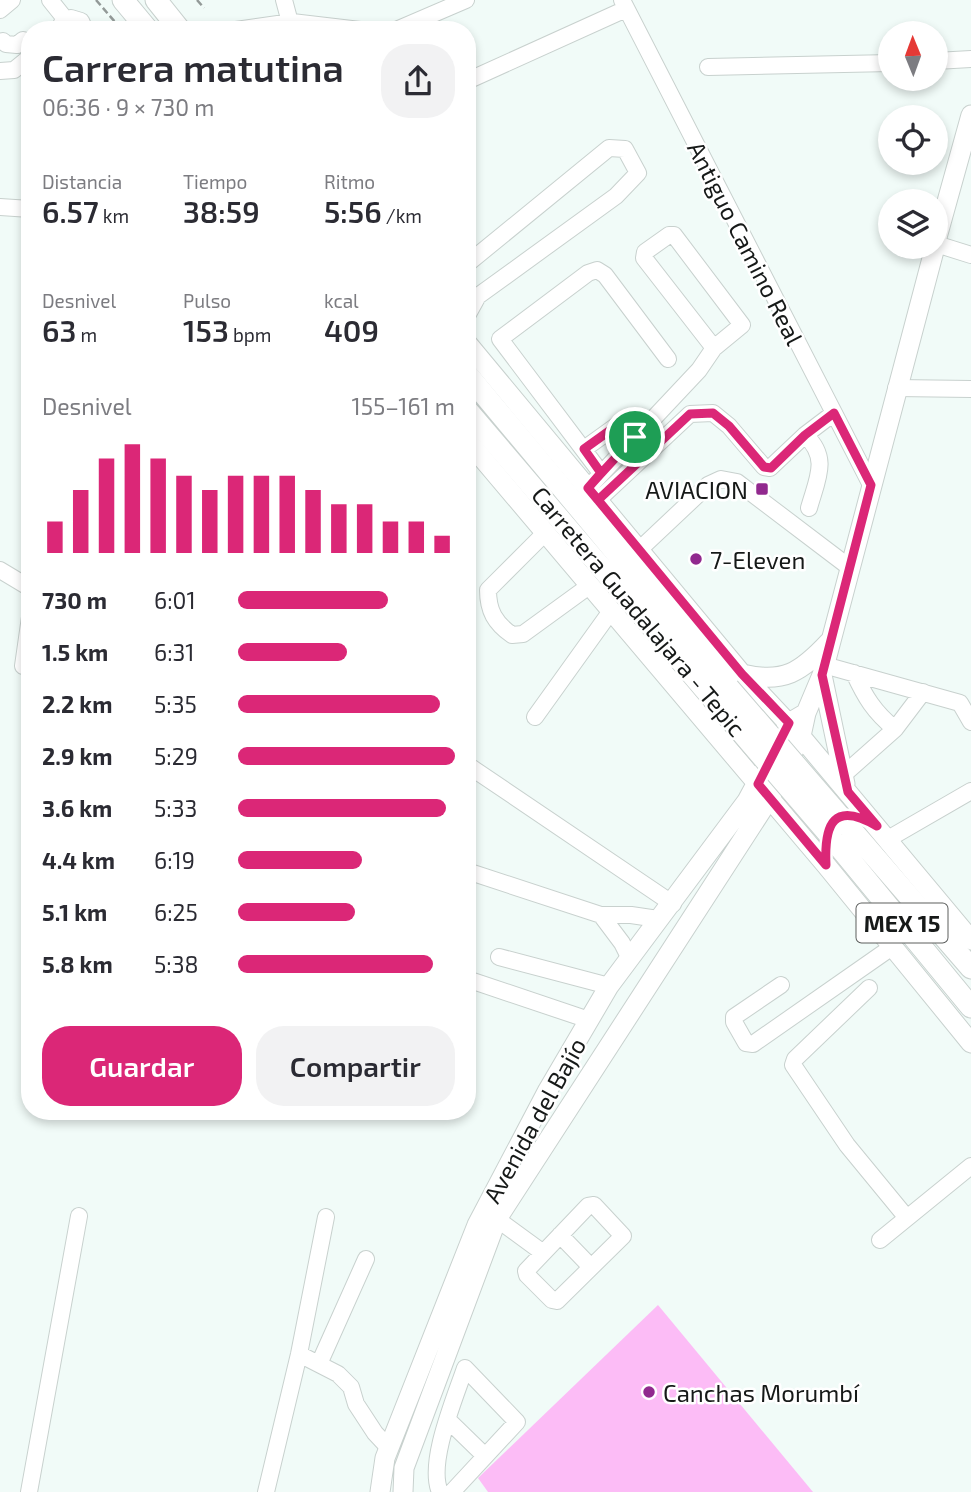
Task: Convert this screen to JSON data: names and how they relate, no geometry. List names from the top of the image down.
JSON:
{
  "streets": {
    "highway": ["Carretera Guadalajara - Tepic", "MEX 15"],
    "main road": ["Avenida del Bajío"],
    "street": ["Antiguo Camino Real"]
  },
  "places": {
    "transit": ["AVIACION"],
    "other": ["7-Eleven", "Canchas Morumbí"]
  },
  "north": "top",
  "page": {
    "heading": ["Carrera matutina", "06:36 · 9 × 730 m"],
    "stats": [
      ["Distancia", "6.57 km"],
      ["Tiempo", "38:59"],
      ["Ritmo", "5:56 /km"],
      ["Desnivel", "63 m"],
      ["Pulso", "153 bpm"],
      ["kcal", "409"]
    ],
    "chart": ["Desnivel", "155–161 m"],
    "list": [
      {
        "name": "730 m",
        "note": "6:01"
      },
      {
        "name": "1.5 km",
        "note": "6:31"
      },
      {
        "name": "2.2 km",
        "note": "5:35"
      },
      {
        "name": "2.9 km",
        "note": "5:29"
      },
      {
        "name": "3.6 km",
        "note": "5:33"
      },
      {
        "name": "4.4 km",
        "note": "6:19"
      },
      {
        "name": "5.1 km",
        "note": "6:25"
      },
      {
        "name": "5.8 km",
        "note": "5:38"
      }
    ],
    "buttons": ["Guardar", "Compartir"]
  }
}
